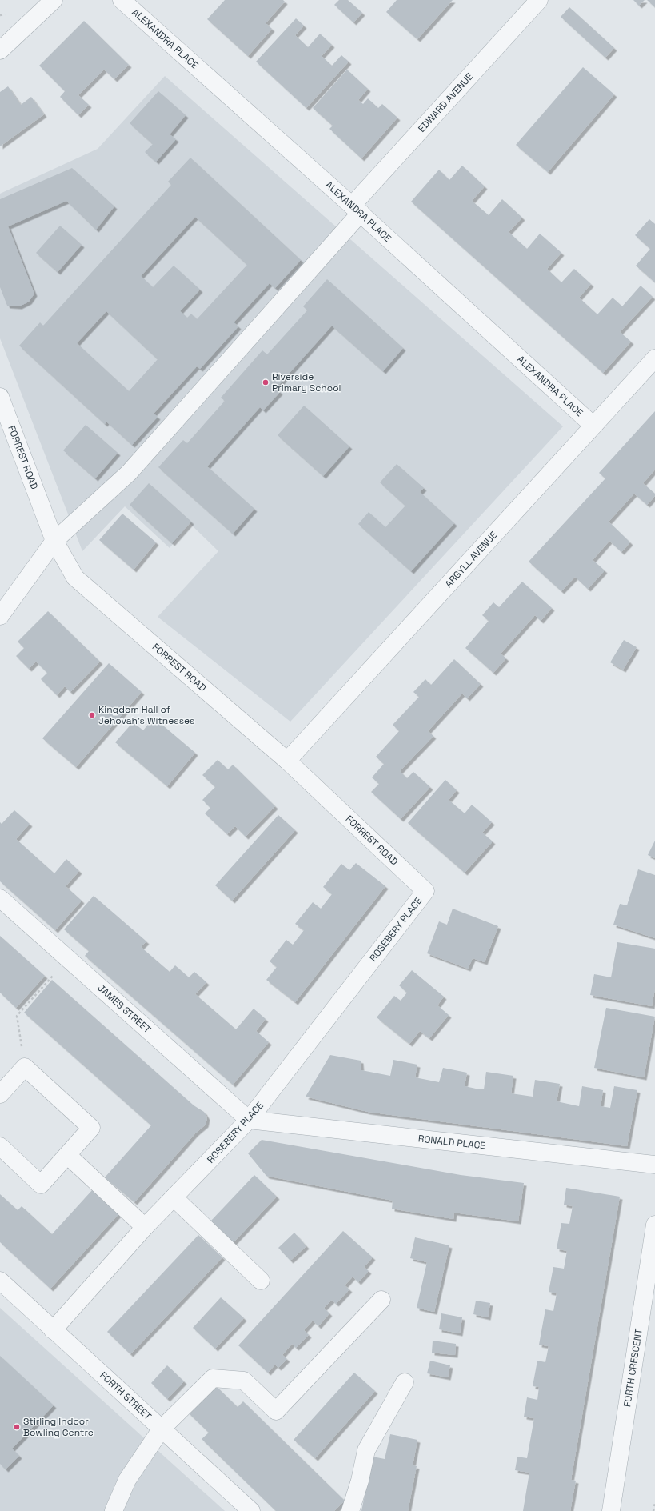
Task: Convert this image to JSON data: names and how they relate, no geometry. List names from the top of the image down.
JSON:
{
  "streets": {
    "street": [
      "ALEXANDRA PLACE",
      "EDWARD AVENUE",
      "FORREST ROAD",
      "ARGYLL AVENUE",
      "ROSEBERY PLACE",
      "JAMES STREET",
      "RONALD PLACE",
      "FORTH CRESCENT",
      "FORTH STREET"
    ]
  },
  "crossings": [
    ["ALEXANDRA PLACE", "EDWARD AVENUE"],
    ["ALEXANDRA PLACE", "ARGYLL AVENUE"],
    ["EDWARD AVENUE", "FORREST ROAD"],
    ["FORREST ROAD", "ARGYLL AVENUE"],
    ["FORREST ROAD", "ROSEBERY PLACE"],
    ["ROSEBERY PLACE", "JAMES STREET"],
    ["ROSEBERY PLACE", "RONALD PLACE"],
    ["ROSEBERY PLACE", "FORTH STREET"],
    ["JAMES STREET", "RONALD PLACE"]
  ],
  "places": ["Riverside Primary School", "Kingdom Hall of Jehovah's Witnesses", "Stirling Indoor Bowling Centre"]
}
